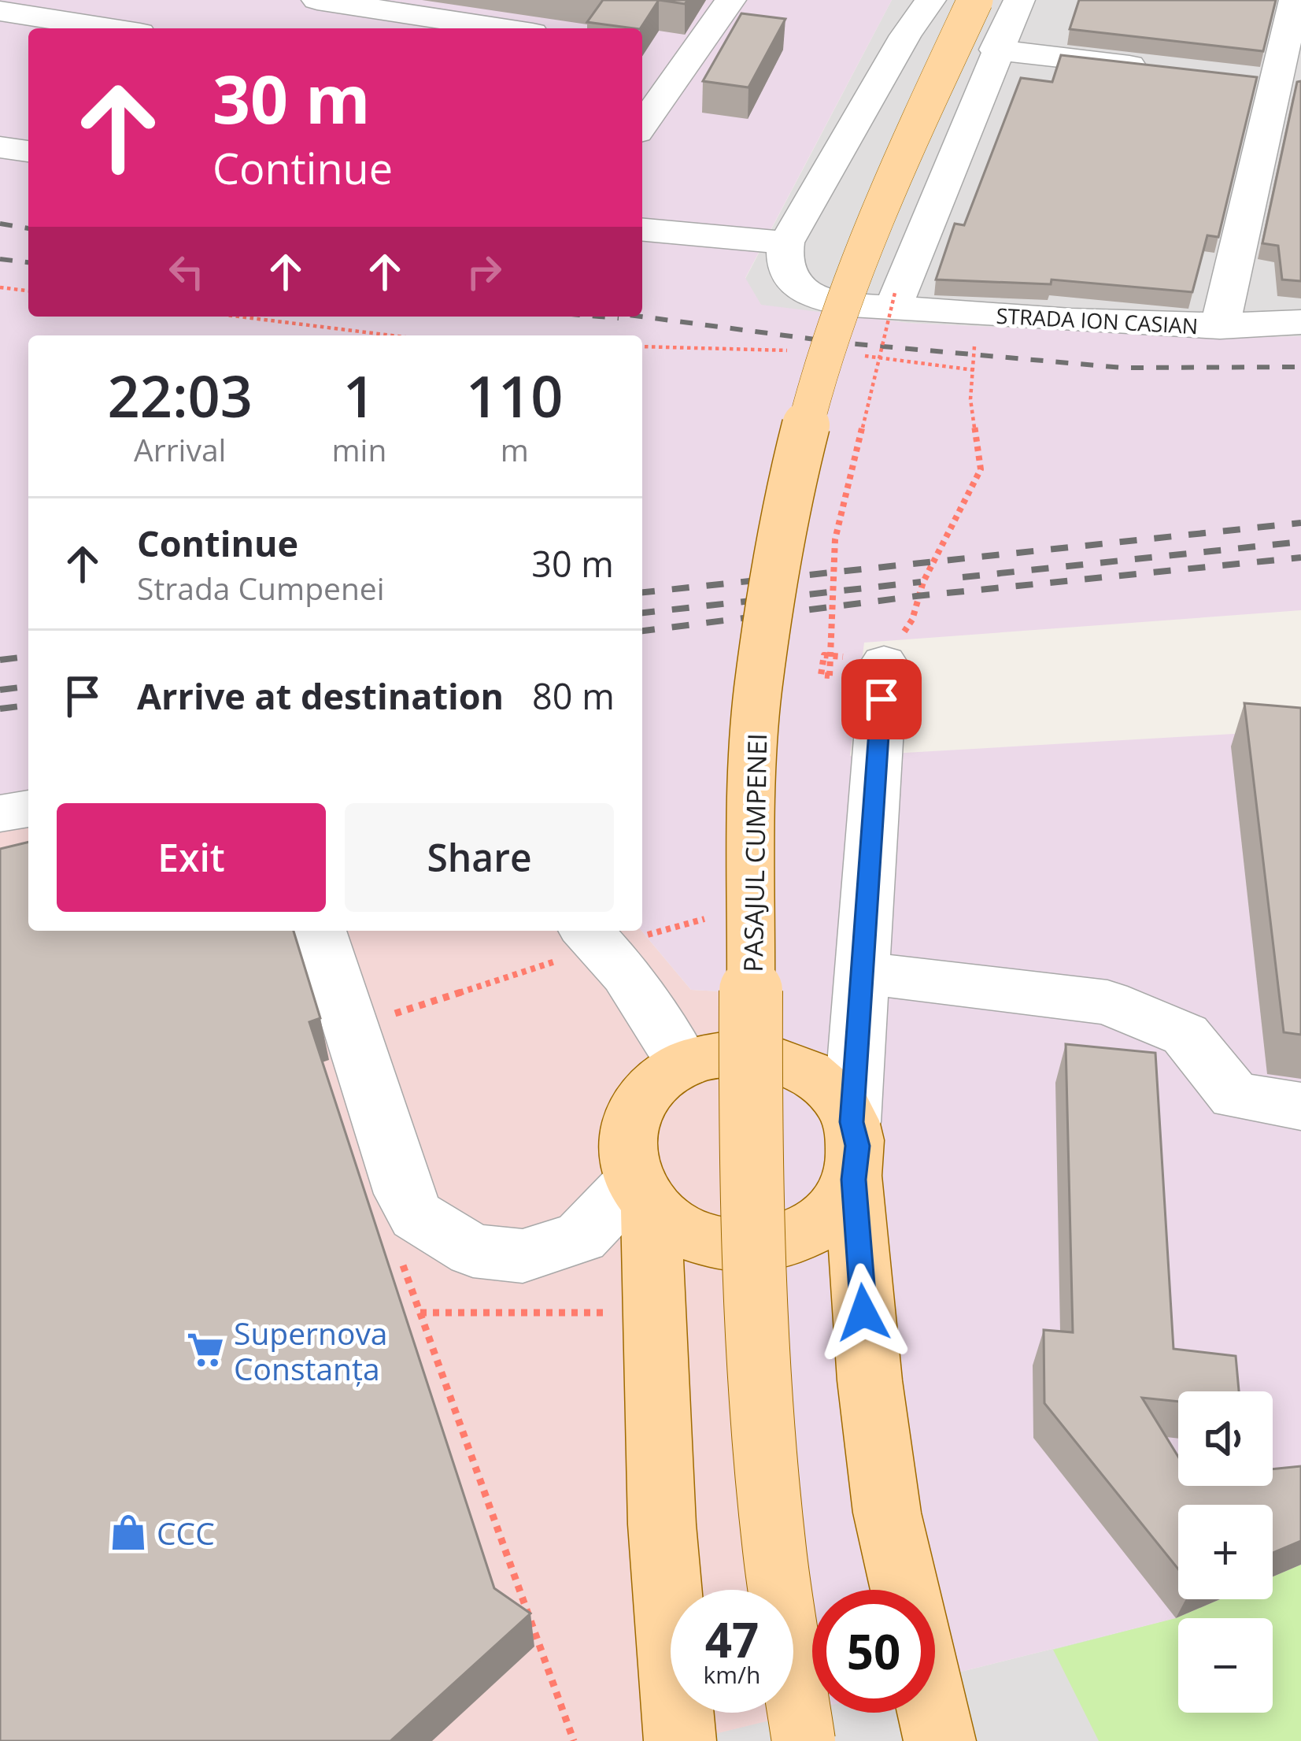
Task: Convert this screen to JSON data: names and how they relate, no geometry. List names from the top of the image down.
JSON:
{
  "streets": {
    "main road": ["PASAJUL CUMPENEI"],
    "street": ["STRADA ION CASIAN"]
  },
  "places": {
    "supermarket": ["Supernova Constanța"],
    "shop": ["CCC"]
  },
  "page": {
    "turn": ["30 m", "Continue"],
    "eta": [
      "22:03",
      "Arrival",
      "1",
      "min",
      "110",
      "m"
    ],
    "list": [
      {
        "name": "Continue",
        "note": "Strada Cumpenei",
        "value": "30 m"
      },
      {
        "name": "Arrive at destination",
        "value": "80 m"
      }
    ],
    "buttons": ["Exit", "Share"],
    "map_buttons": ["+", "−"],
    "speed": "47 km/h",
    "limit": "50"
  }
}
